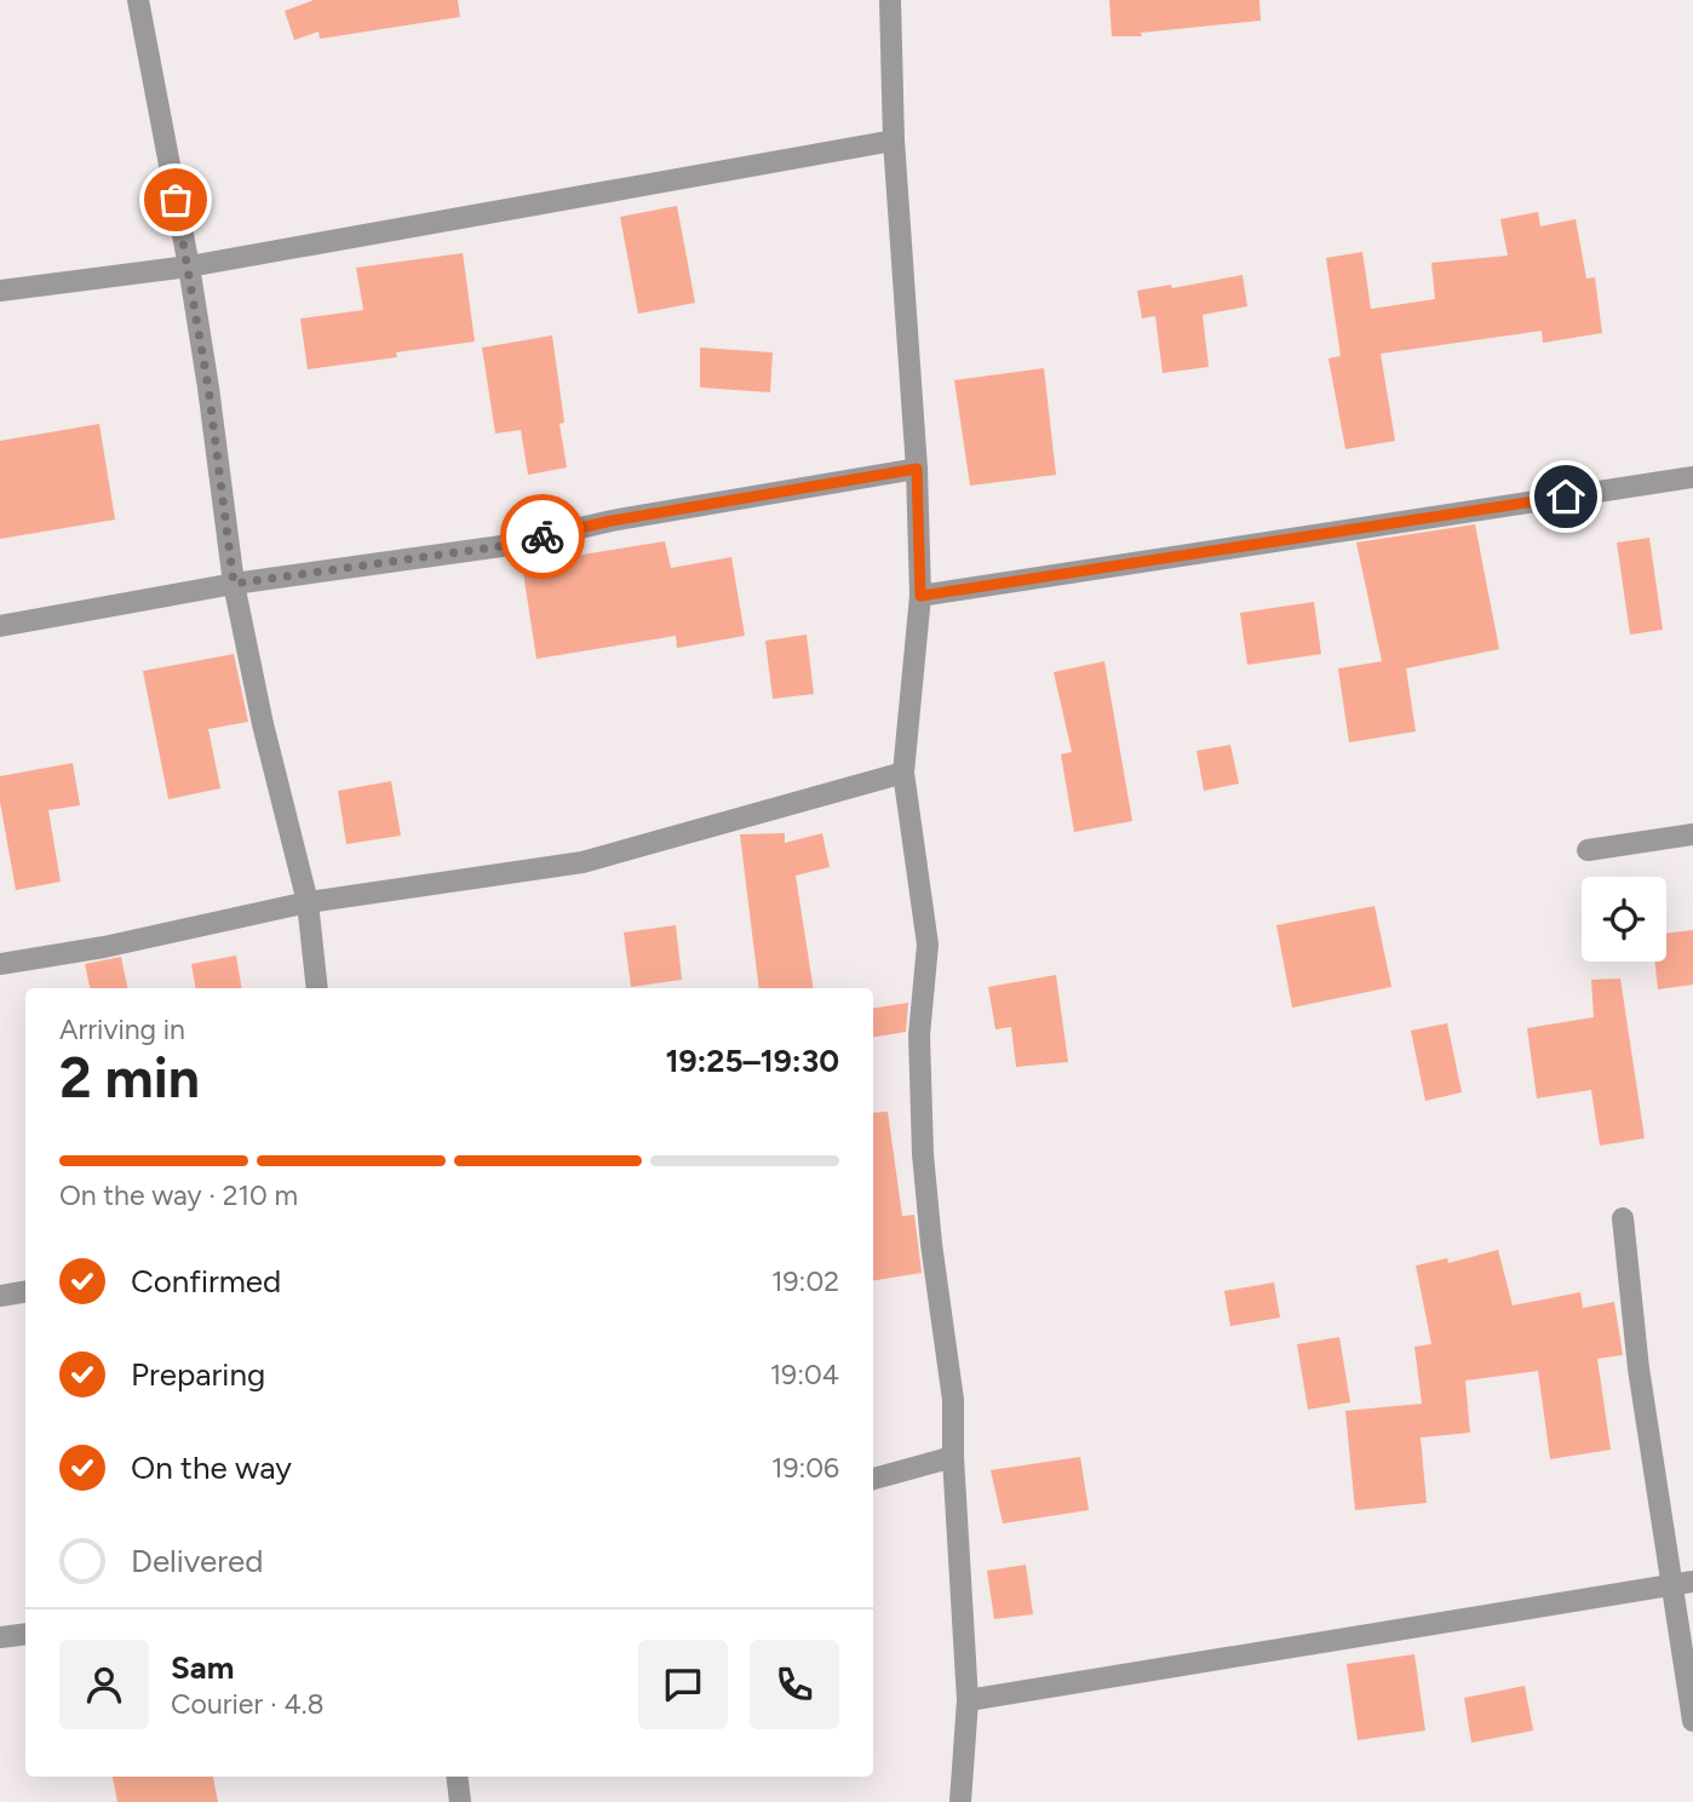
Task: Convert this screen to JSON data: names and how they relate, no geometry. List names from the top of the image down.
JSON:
{
  "page": {
    "heading": ["2 min", "Arriving in", "19:25–19:30"],
    "panel": ["Sam", "Courier · 4.8"],
    "bar": "On the way · 210 m",
    "list": [
      ["Confirmed", "19:02"],
      ["Preparing", "19:04"],
      ["On the way", "19:06"],
      "Delivered"
    ]
  }
}
